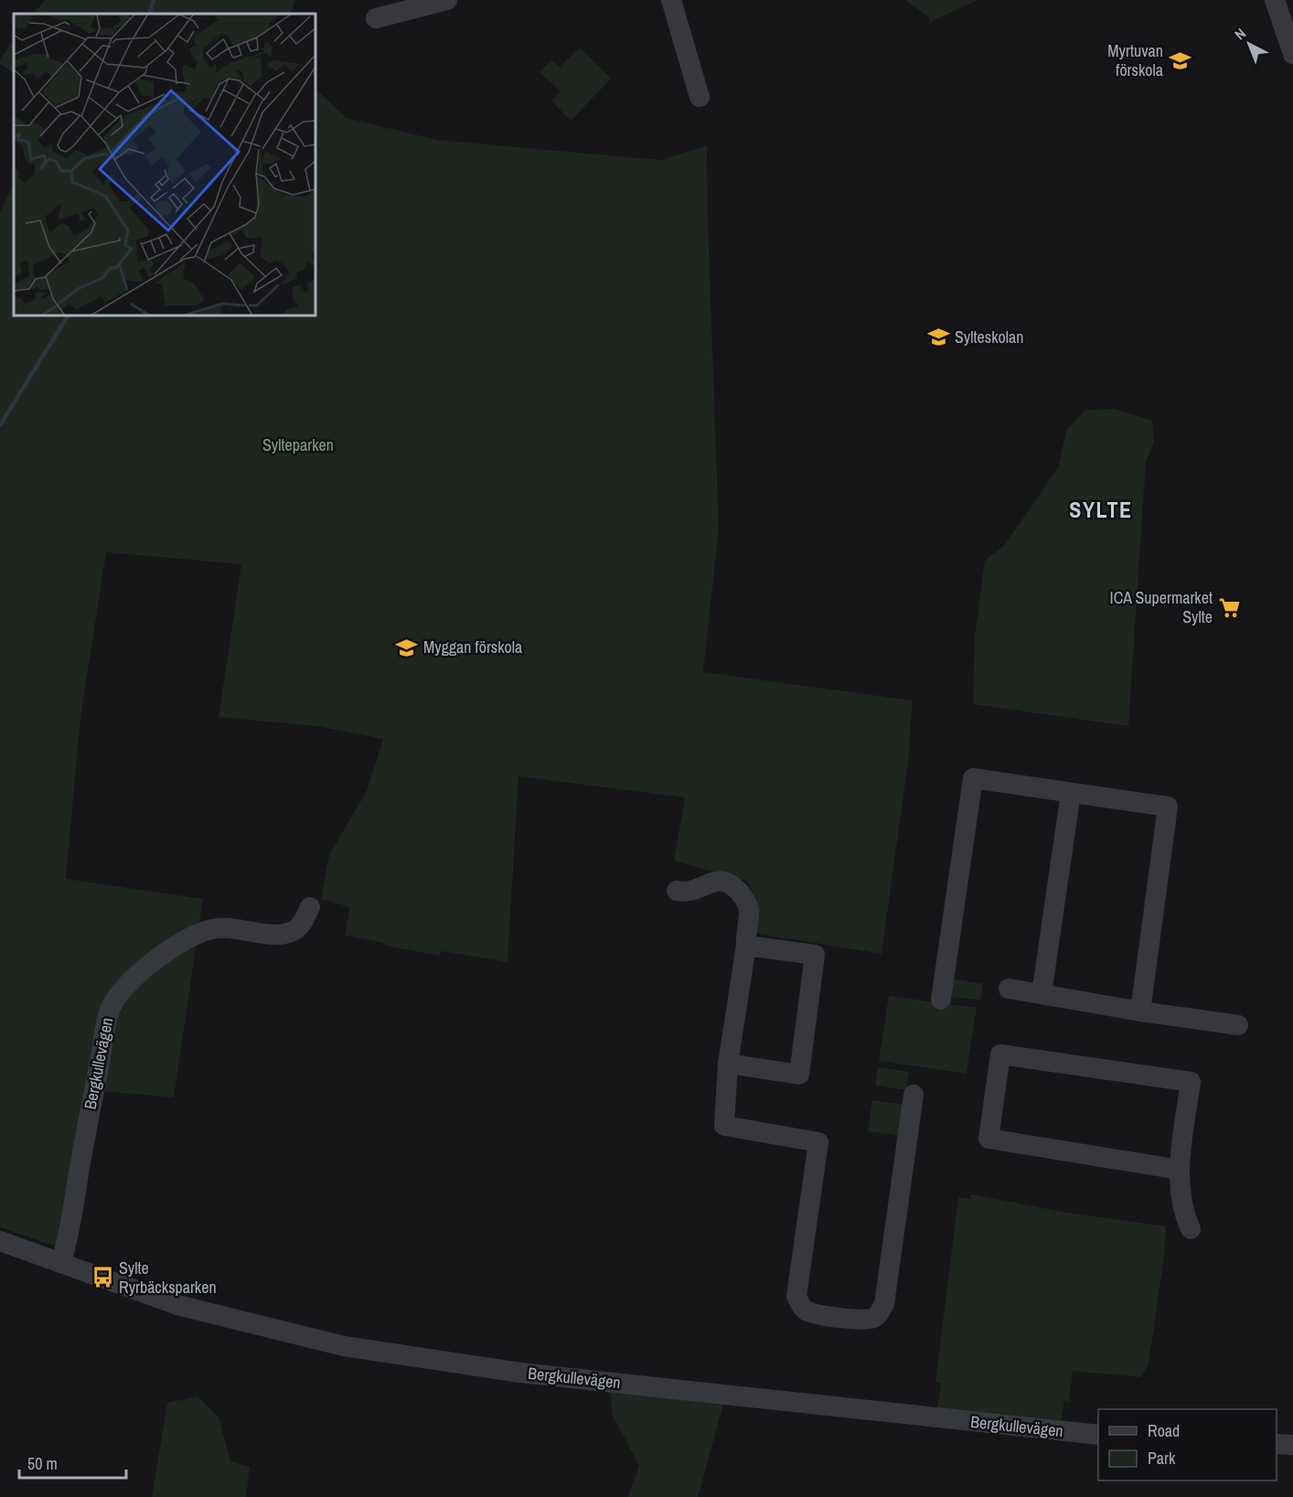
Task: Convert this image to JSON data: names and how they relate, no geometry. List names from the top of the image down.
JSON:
{
  "streets": {
    "street": ["Bergkullevägen"]
  },
  "districts": ["SYLTE"],
  "parks": ["Sylteparken"],
  "places": {
    "school or university": ["Myrtuvan förskola", "Sylteskolan", "Myggan förskola"],
    "supermarket": ["ICA Supermarket Sylte"],
    "bus stop": ["Sylte Ryrbäcksparken"]
  },
  "legend": ["Road", "Park"],
  "scale_bar": "50 m",
  "north": "top left"
}
